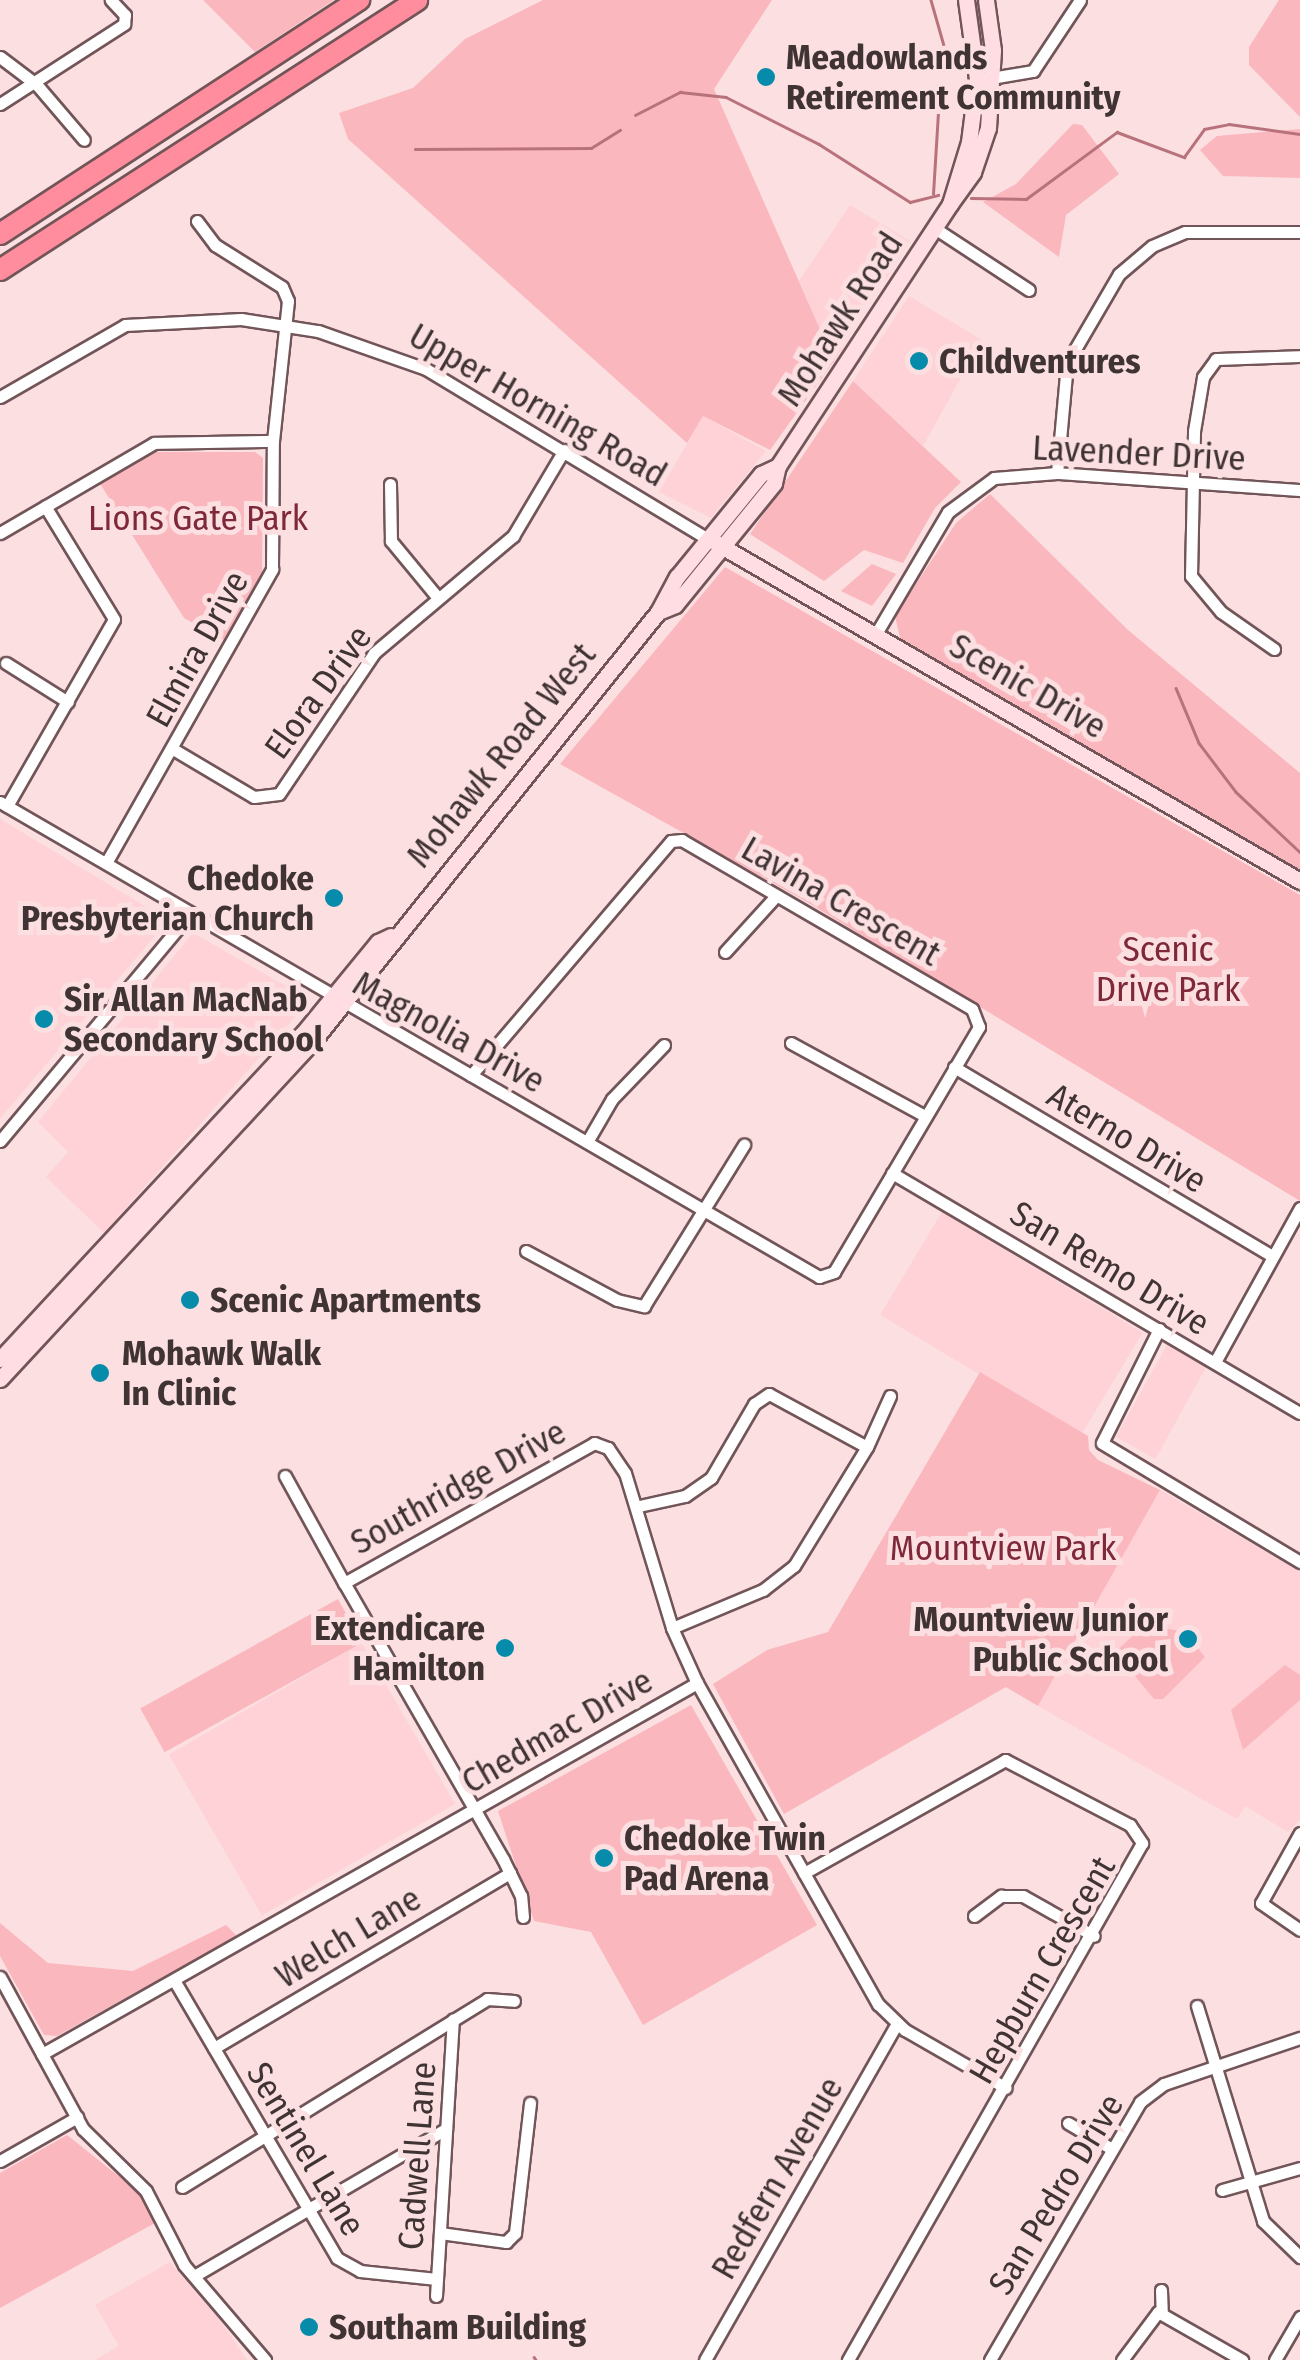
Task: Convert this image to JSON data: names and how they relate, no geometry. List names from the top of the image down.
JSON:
{
  "streets": {
    "main road": ["Mohawk Road", "Scenic Drive", "Mohawk Road West"],
    "street": [
      "Upper Horning Road",
      "Lavender Drive",
      "Elmira Drive",
      "Elora Drive",
      "Lavina Crescent",
      "Magnolia Drive",
      "Aterno Drive",
      "San Remo Drive",
      "Southridge Drive",
      "Chedmac Drive",
      "Welch Lane",
      "Hepburn Crescent",
      "Sentinel Lane",
      "Cadwell Lane",
      "Redfern Avenue",
      "San Pedro Drive"
    ]
  },
  "crossings": [
    ["Mohawk Road", "Upper Horning Road"],
    ["Mohawk Road", "Scenic Drive"],
    ["Mohawk Road", "Mohawk Road West"],
    ["Upper Horning Road", "Elmira Drive"],
    ["Upper Horning Road", "Scenic Drive"],
    ["Upper Horning Road", "Elora Drive"],
    ["Upper Horning Road", "Mohawk Road West"],
    ["Lavender Drive", "Scenic Drive"],
    ["Elmira Drive", "Elora Drive"],
    ["Elmira Drive", "Magnolia Drive"],
    ["Scenic Drive", "Mohawk Road West"],
    ["Mohawk Road West", "Magnolia Drive"],
    ["Lavina Crescent", "Magnolia Drive"],
    ["Lavina Crescent", "Aterno Drive"],
    ["Lavina Crescent", "San Remo Drive"],
    ["Southridge Drive", "Chedmac Drive"],
    ["Southridge Drive", "Welch Lane"],
    ["Chedmac Drive", "Hepburn Crescent"],
    ["Chedmac Drive", "Sentinel Lane"],
    ["Chedmac Drive", "Redfern Avenue"],
    ["Welch Lane", "Sentinel Lane"],
    ["Sentinel Lane", "Cadwell Lane"]
  ],
  "parks": ["Lions Gate Park", "Scenic Drive Park", "Mountview Park"],
  "places": [
    "Meadowlands Retirement Community",
    "Childventures",
    "Chedoke Presbyterian Church",
    "Sir Allan MacNab Secondary School",
    "Scenic Apartments",
    "Mohawk Walk In Clinic",
    "Mountview Junior Public School",
    "Extendicare Hamilton",
    "Chedoke Twin Pad Arena",
    "Southam Building"
  ]
}
